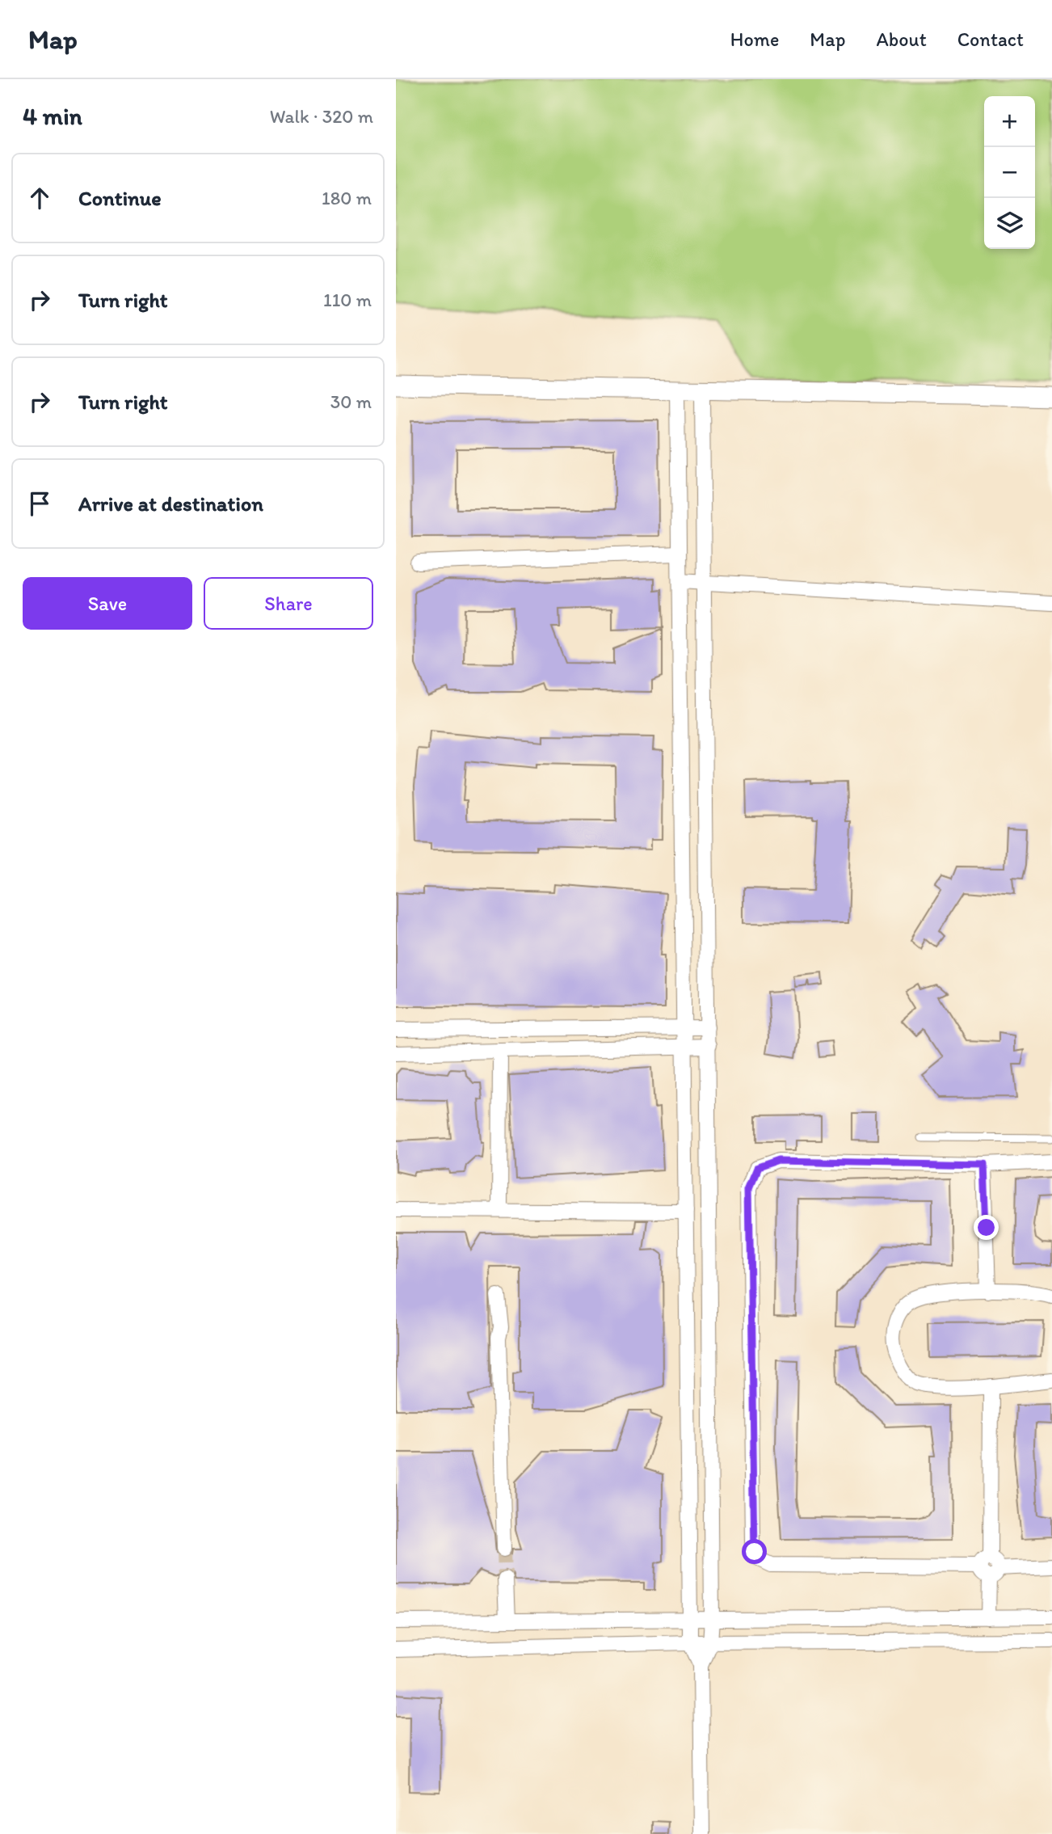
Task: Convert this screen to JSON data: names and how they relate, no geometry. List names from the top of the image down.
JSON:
{
  "page": {
    "header": "Map",
    "nav": [
      "Home",
      "Map",
      "About",
      "Contact"
    ],
    "heading": ["4 min", "Walk · 320 m"],
    "map_buttons": ["+", "−"],
    "list": [
      ["Continue", "180 m"],
      ["Turn right", "110 m"],
      ["Turn right", "30 m"],
      "Arrive at destination"
    ],
    "buttons": ["Save", "Share"]
  }
}
